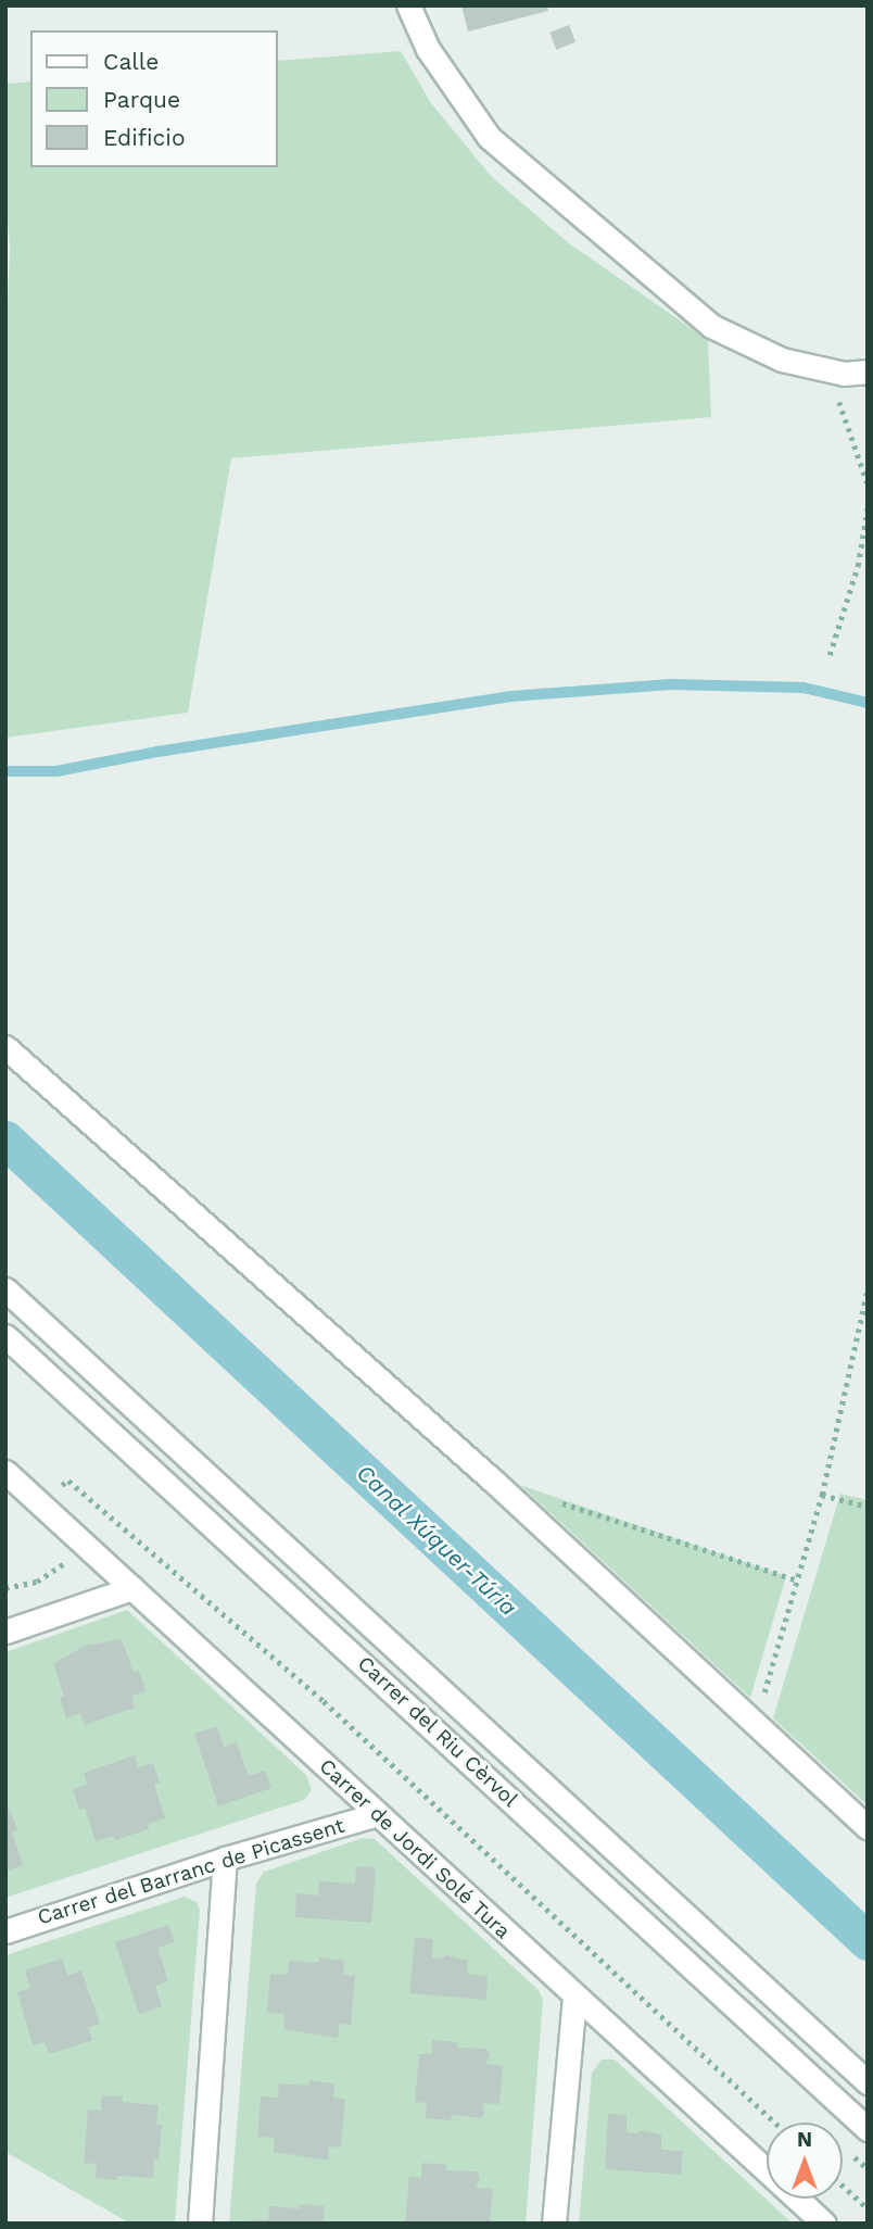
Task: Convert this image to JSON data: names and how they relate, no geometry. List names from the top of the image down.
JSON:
{
  "streets": {
    "street": ["Carrer del Riu Cèrvol", "Carrer de Jordi Solé Tura", "Carrer del Barranc de Picassent"]
  },
  "crossings": [
    ["Carrer de Jordi Solé Tura", "Carrer del Barranc de Picassent"]
  ],
  "water": ["Canal Xúquer-Túria"],
  "legend": ["Calle", "Parque", "Edificio"],
  "north": "top"
}
